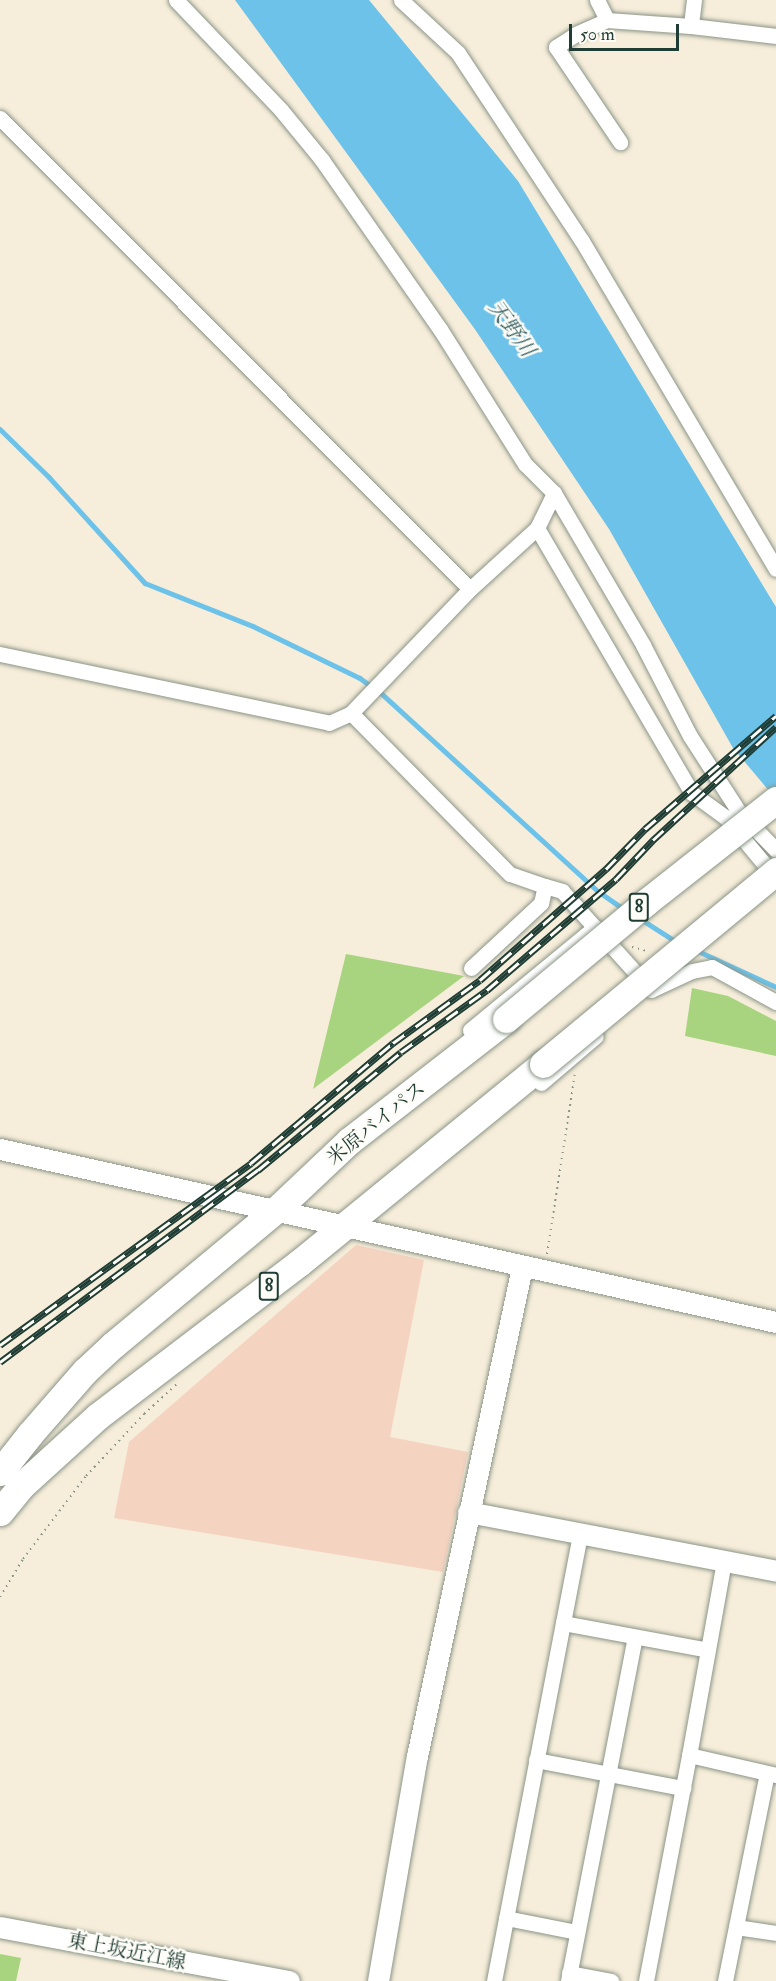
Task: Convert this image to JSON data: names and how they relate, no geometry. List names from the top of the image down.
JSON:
{
  "streets": {
    "highway": ["8", "米原バイパス"],
    "street": ["東上坂近江線"]
  },
  "water": ["天野川"],
  "scale_bar": "50 m"
}
